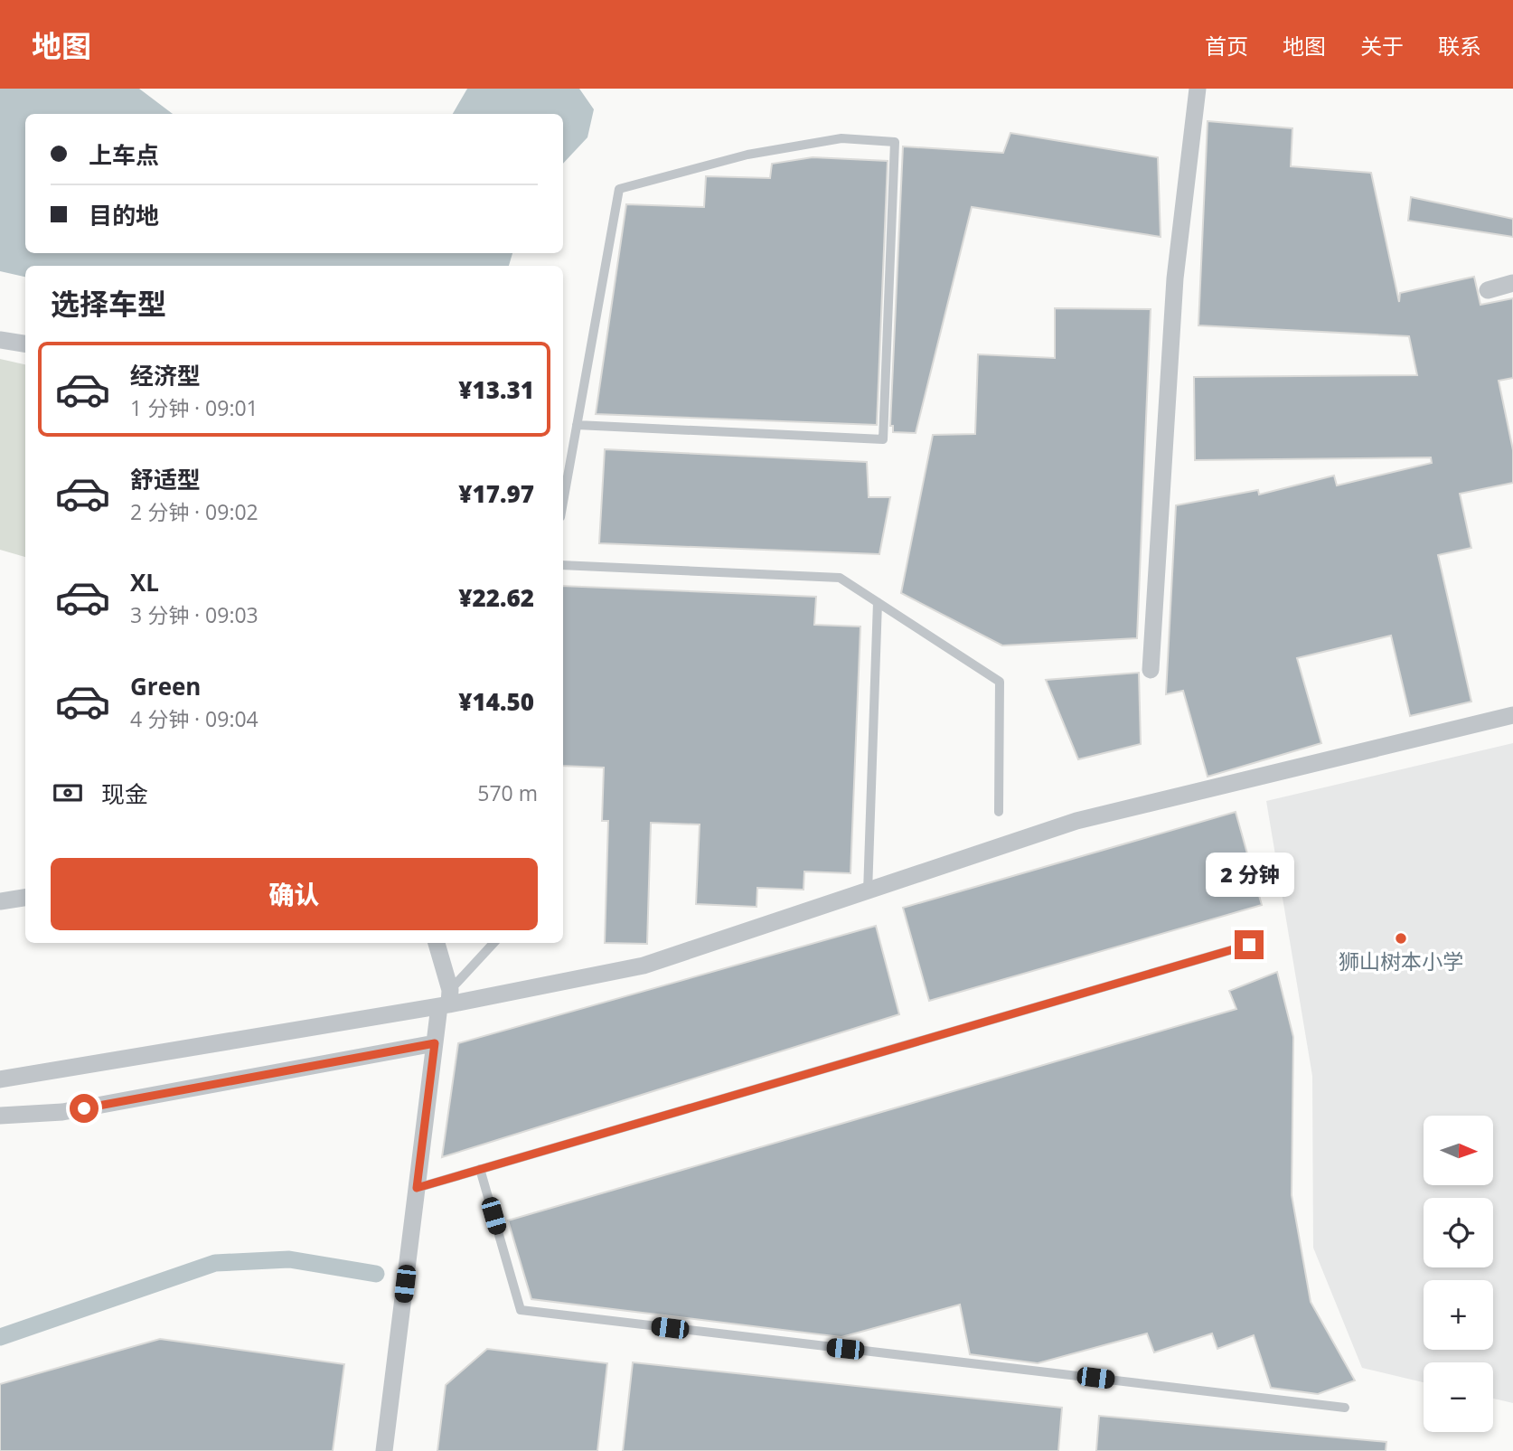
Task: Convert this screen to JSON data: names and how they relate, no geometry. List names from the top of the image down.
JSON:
{
  "places": ["狮山树本小学"],
  "north": "right",
  "page": {
    "header": "地图",
    "nav": [
      "首页",
      "地图",
      "关于",
      "联系"
    ],
    "banner": ["上车点", "目的地"],
    "heading": "选择车型",
    "list": [
      {
        "name": "经济型",
        "note": "1 分钟 · 09:01",
        "value": "¥13.31"
      },
      {
        "name": "舒适型",
        "note": "2 分钟 · 09:02",
        "value": "¥17.97"
      },
      {
        "name": "XL",
        "note": "3 分钟 · 09:03",
        "value": "¥22.62"
      },
      {
        "name": "Green",
        "note": "4 分钟 · 09:04",
        "value": "¥14.50"
      }
    ],
    "pay": ["现金", "570 m"],
    "buttons": "确认",
    "bubble": "2 分钟",
    "map_buttons": ["+", "−"]
  }
}
